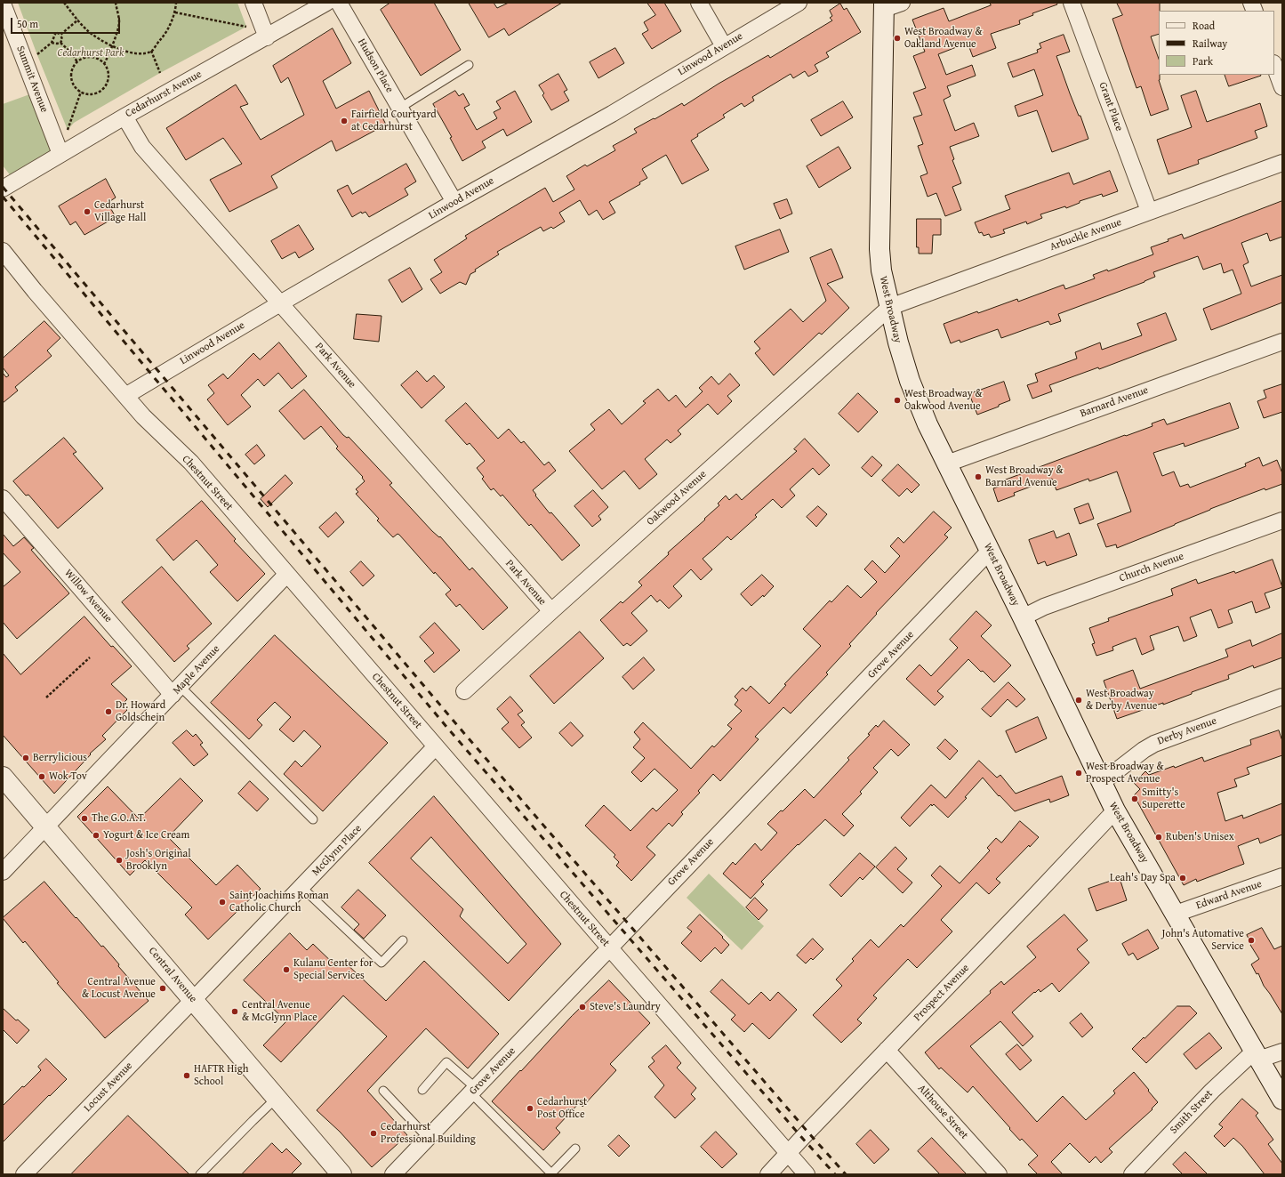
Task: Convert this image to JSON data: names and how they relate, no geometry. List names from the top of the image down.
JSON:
{
  "streets": {
    "main road": ["West Broadway", "Central Avenue"],
    "street": [
      "Linwood Avenue",
      "Hudson Place",
      "Summit Avenue",
      "Cedarhurst Avenue",
      "Grant Place",
      "Arbuckle Avenue",
      "Park Avenue",
      "Barnard Avenue",
      "Chestnut Street",
      "Oakwood Avenue",
      "Church Avenue",
      "Willow Avenue",
      "Grove Avenue",
      "Maple Avenue",
      "Derby Avenue",
      "McGlynn Place",
      "Edward Avenue",
      "Prospect Avenue",
      "Locust Avenue",
      "Althouse Street",
      "Smith Street"
    ]
  },
  "crossings": [
    ["Linwood Avenue", "Hudson Place"],
    ["Linwood Avenue", "Park Avenue"],
    ["Linwood Avenue", "Chestnut Street"],
    ["Summit Avenue", "Cedarhurst Avenue"],
    ["Cedarhurst Avenue", "Park Avenue"],
    ["Grant Place", "Arbuckle Avenue"],
    ["Arbuckle Avenue", "West Broadway"],
    ["Arbuckle Avenue", "Oakwood Avenue"],
    ["West Broadway", "Barnard Avenue"],
    ["West Broadway", "Oakwood Avenue"],
    ["West Broadway", "Church Avenue"],
    ["West Broadway", "Grove Avenue"],
    ["West Broadway", "Derby Avenue"],
    ["West Broadway", "Edward Avenue"],
    ["West Broadway", "Prospect Avenue"],
    ["West Broadway", "Smith Street"],
    ["Park Avenue", "Oakwood Avenue"],
    ["Chestnut Street", "Grove Avenue"],
    ["Chestnut Street", "Maple Avenue"],
    ["Chestnut Street", "McGlynn Place"],
    ["Chestnut Street", "Prospect Avenue"],
    ["Willow Avenue", "Maple Avenue"],
    ["Maple Avenue", "Central Avenue"],
    ["McGlynn Place", "Central Avenue"],
    ["McGlynn Place", "Locust Avenue"],
    ["Central Avenue", "Locust Avenue"],
    ["Prospect Avenue", "Althouse Street"]
  ],
  "parks": ["Cedarhurst Park"],
  "places": [
    "West Broadway & Oakland Avenue",
    "Fairfield Courtyard at Cedarhurst",
    "Cedarhurst Village Hall",
    "West Broadway & Oakwood Avenue",
    "West Broadway & Barnard Avenue",
    "West Broadway & Derby Avenue",
    "Dr. Howard Goldschein",
    "Berrylicious",
    "West Broadway & Prospect Avenue",
    "Wok Tov",
    "Smitty's Superette",
    "The G.O.A.T.",
    "Yogurt & Ice Cream",
    "Ruben's Unisex",
    "Josh's Original Brooklyn",
    "Leah's Day Spa",
    "Saint Joachims Roman Catholic Church",
    "John's Automative Service",
    "Kulanu Center for Special Services",
    "Central Avenue & Locust Avenue",
    "Steve's Laundry",
    "Central Avenue & McGlynn Place",
    "HAFTR High School",
    "Cedarhurst Post Office",
    "Cedarhurst Professional Building"
  ],
  "legend": ["Road", "Railway", "Park"],
  "scale_bar": "50 m"
}
